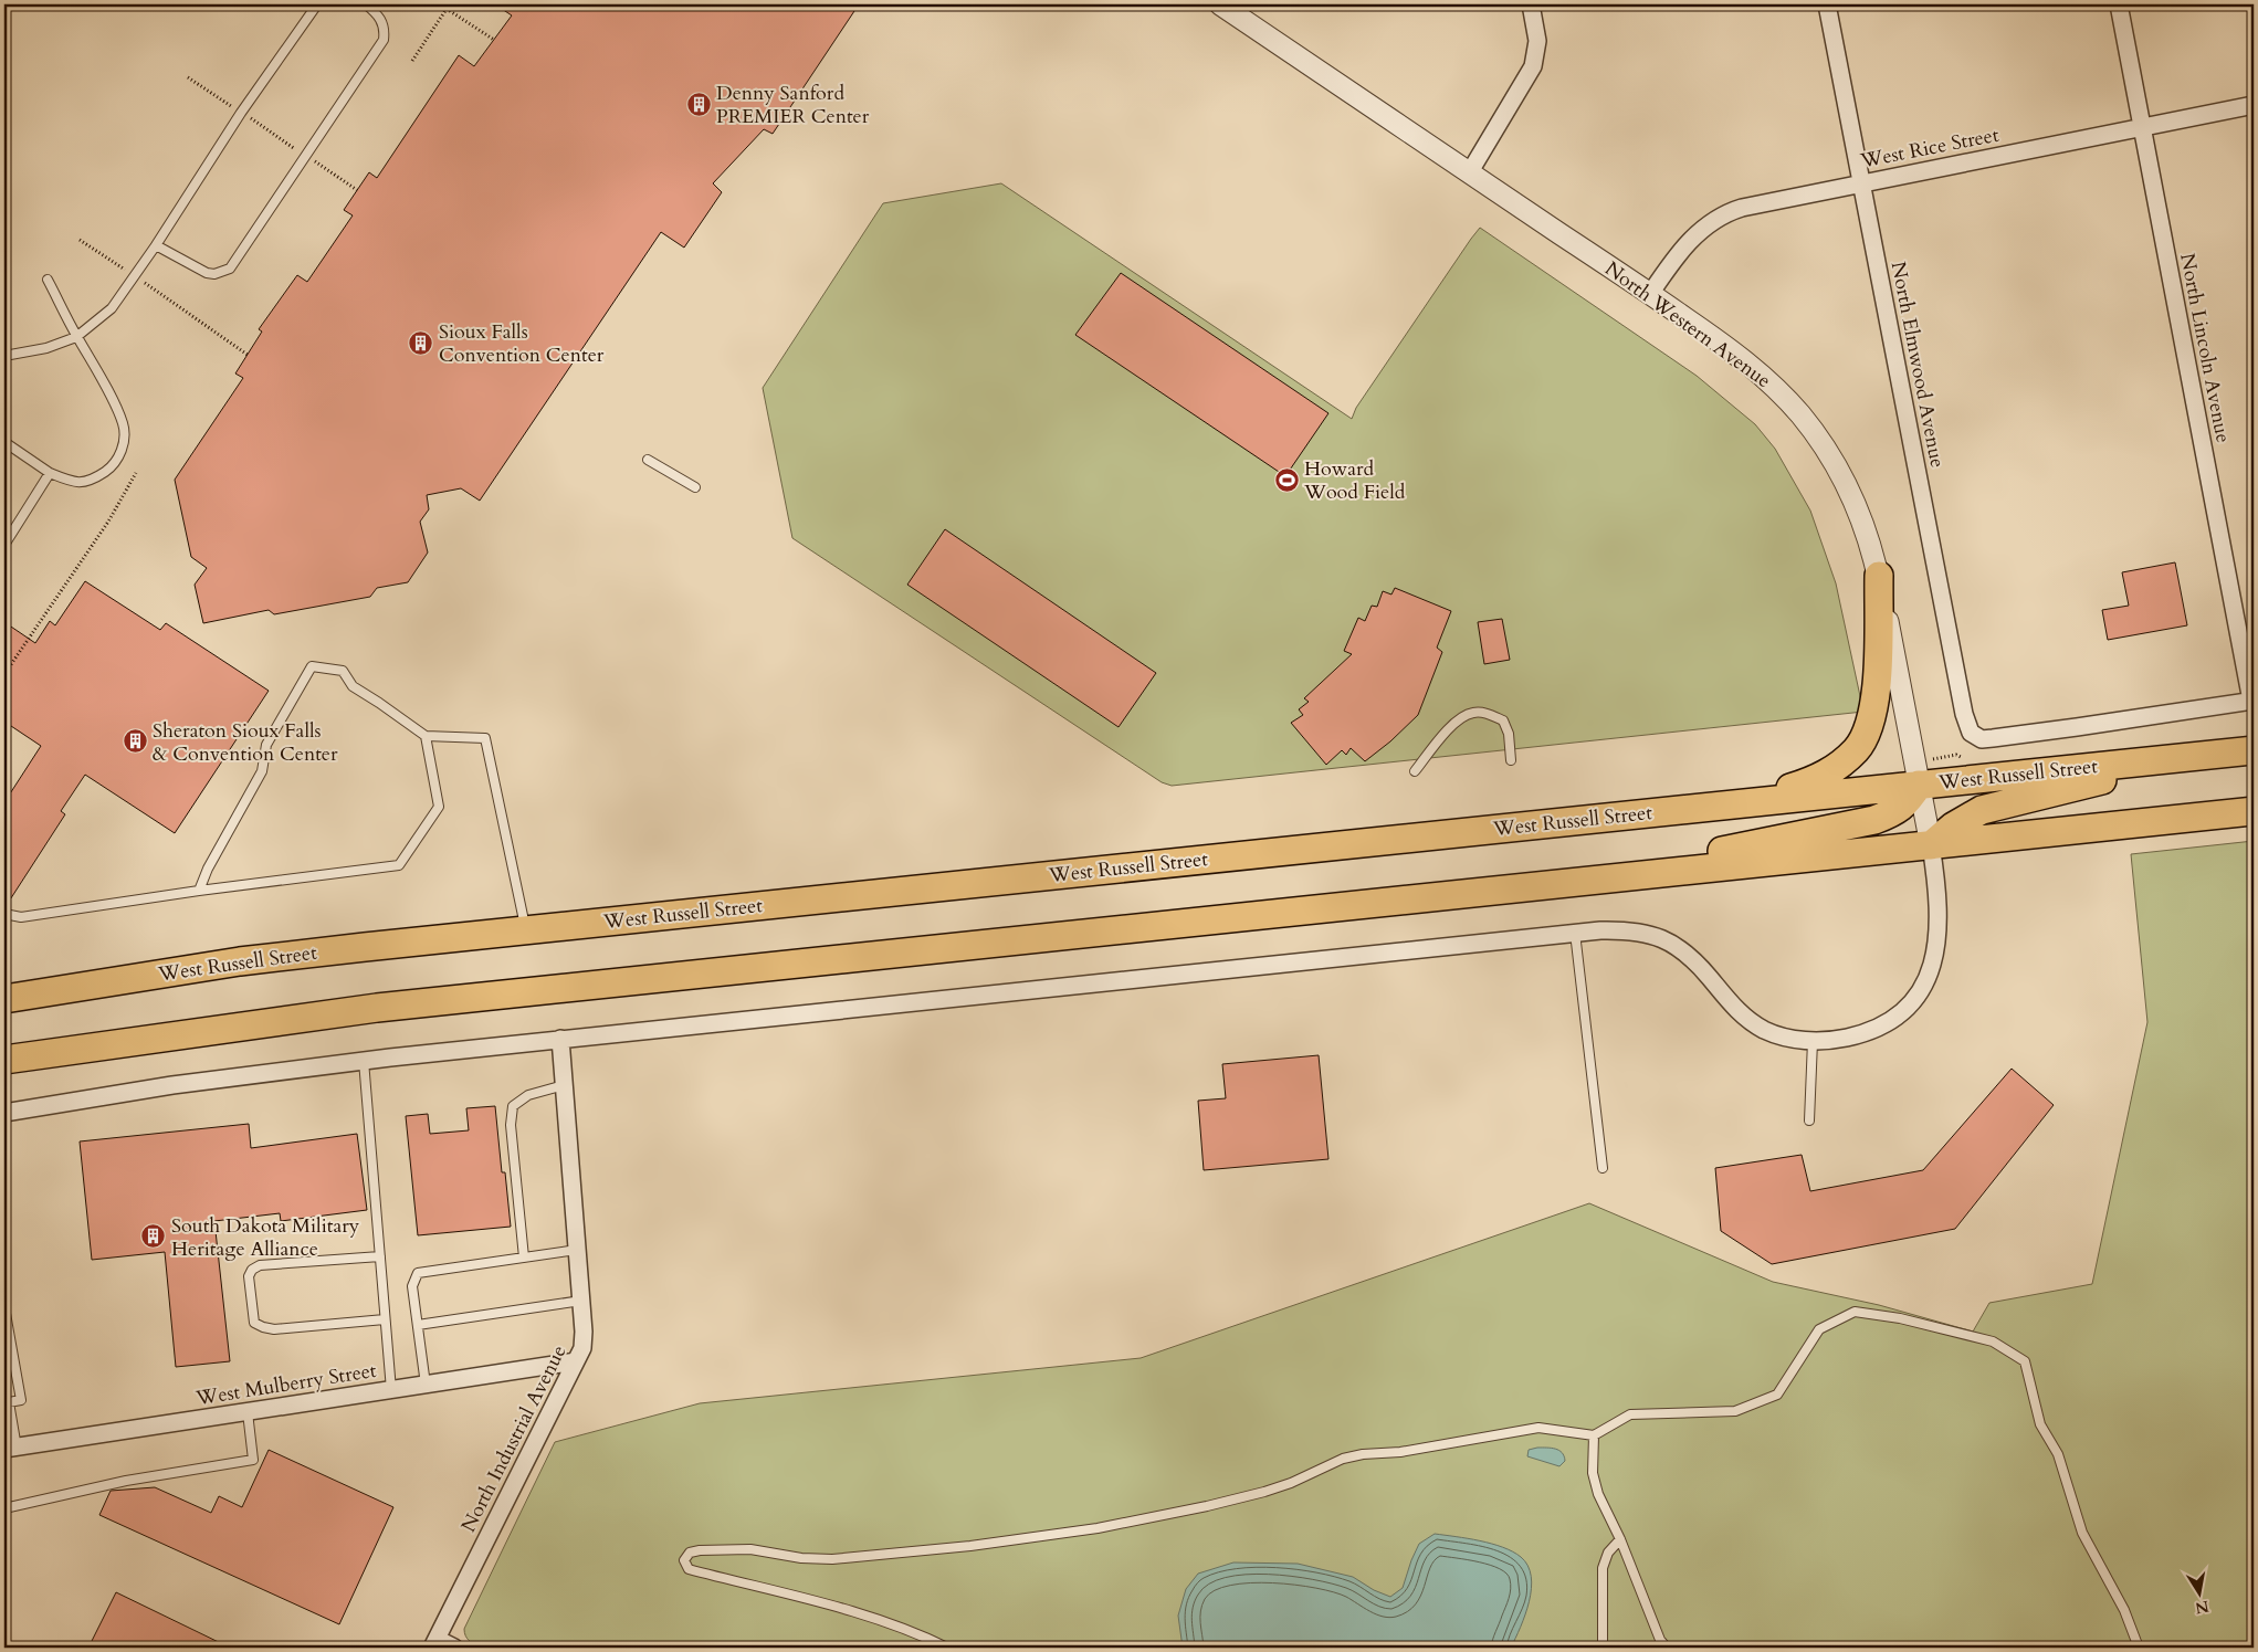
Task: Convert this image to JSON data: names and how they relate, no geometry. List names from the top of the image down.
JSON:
{
  "streets": {
    "highway": ["West Russell Street"],
    "street": [
      "West Rice Street",
      "North Western Avenue",
      "North Lincoln Avenue",
      "North Elmwood Avenue",
      "West Mulberry Street",
      "North Industrial Avenue"
    ]
  },
  "crossings": [
    ["West Rice Street", "North Western Avenue"],
    ["West Rice Street", "North Lincoln Avenue"],
    ["West Rice Street", "North Elmwood Avenue"],
    ["North Western Avenue", "West Russell Street"],
    ["North Lincoln Avenue", "West Russell Street"],
    ["North Elmwood Avenue", "West Russell Street"],
    ["West Mulberry Street", "North Industrial Avenue"]
  ],
  "places": {
    "building": [
      "Denny Sanford PREMIER Center",
      "Sioux Falls Convention Center",
      "Sheraton Sioux Falls & Convention Center",
      "South Dakota Military Heritage Alliance"
    ],
    "sports": ["Howard Wood Field"]
  },
  "north": "bottom"
}
